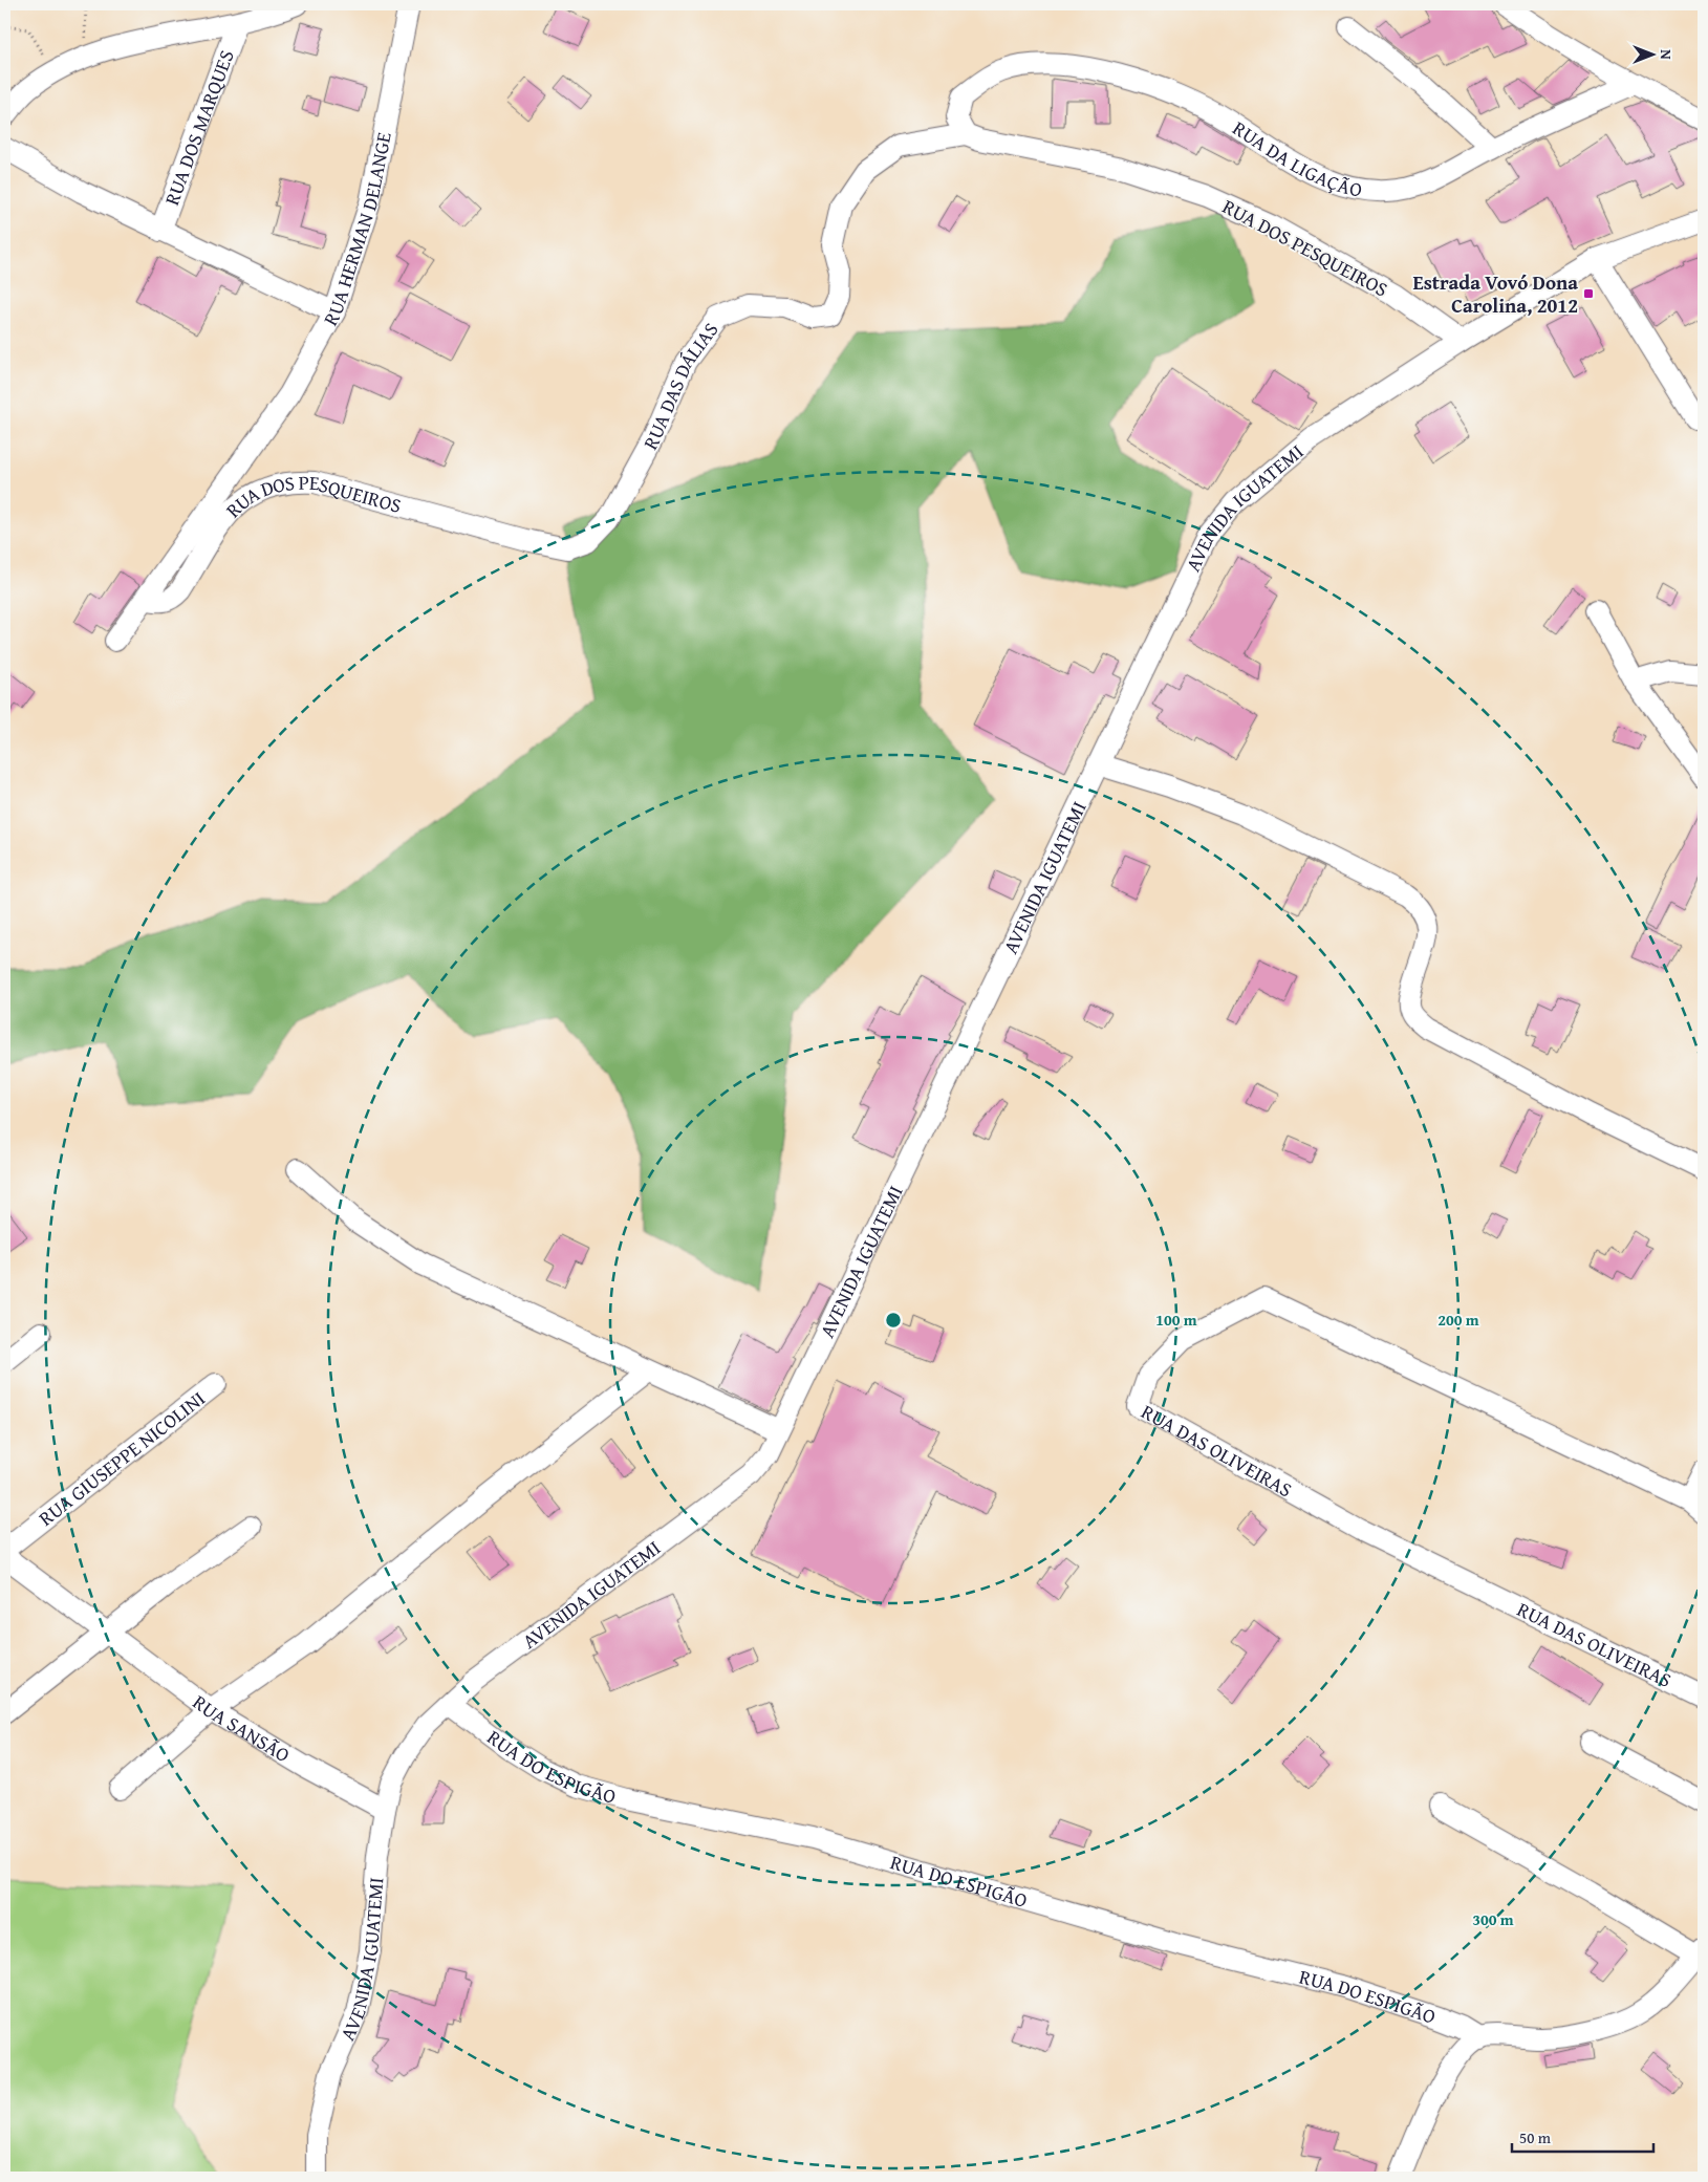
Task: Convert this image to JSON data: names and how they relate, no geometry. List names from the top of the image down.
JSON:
{
  "streets": {
    "street": [
      "RUA DOS MARQUES",
      "RUA DA LIGAÇÃO",
      "RUA HERMAN DELANGE",
      "RUA DOS PESQUEIROS",
      "RUA DAS DÁLIAS",
      "AVENIDA IGUATEMI",
      "RUA DAS OLIVEIRAS",
      "RUA GIUSEPPE NICOLINI",
      "RUA SANSÃO",
      "RUA DO ESPIGÃO"
    ]
  },
  "crossings": [
    ["RUA DA LIGAÇÃO", "RUA DOS PESQUEIROS"],
    ["RUA DA LIGAÇÃO", "RUA DAS DÁLIAS"],
    ["RUA HERMAN DELANGE", "RUA DOS PESQUEIROS"],
    ["RUA DOS PESQUEIROS", "RUA DAS DÁLIAS"],
    ["RUA DOS PESQUEIROS", "AVENIDA IGUATEMI"],
    ["AVENIDA IGUATEMI", "RUA SANSÃO"],
    ["AVENIDA IGUATEMI", "RUA DO ESPIGÃO"]
  ],
  "places": {
    "transit": ["Estrada Vovó Dona Carolina, 2012"]
  },
  "scale_bar": "50 m",
  "north": "right",
  "rings": ["100 m", "200 m", "300 m"]
}
